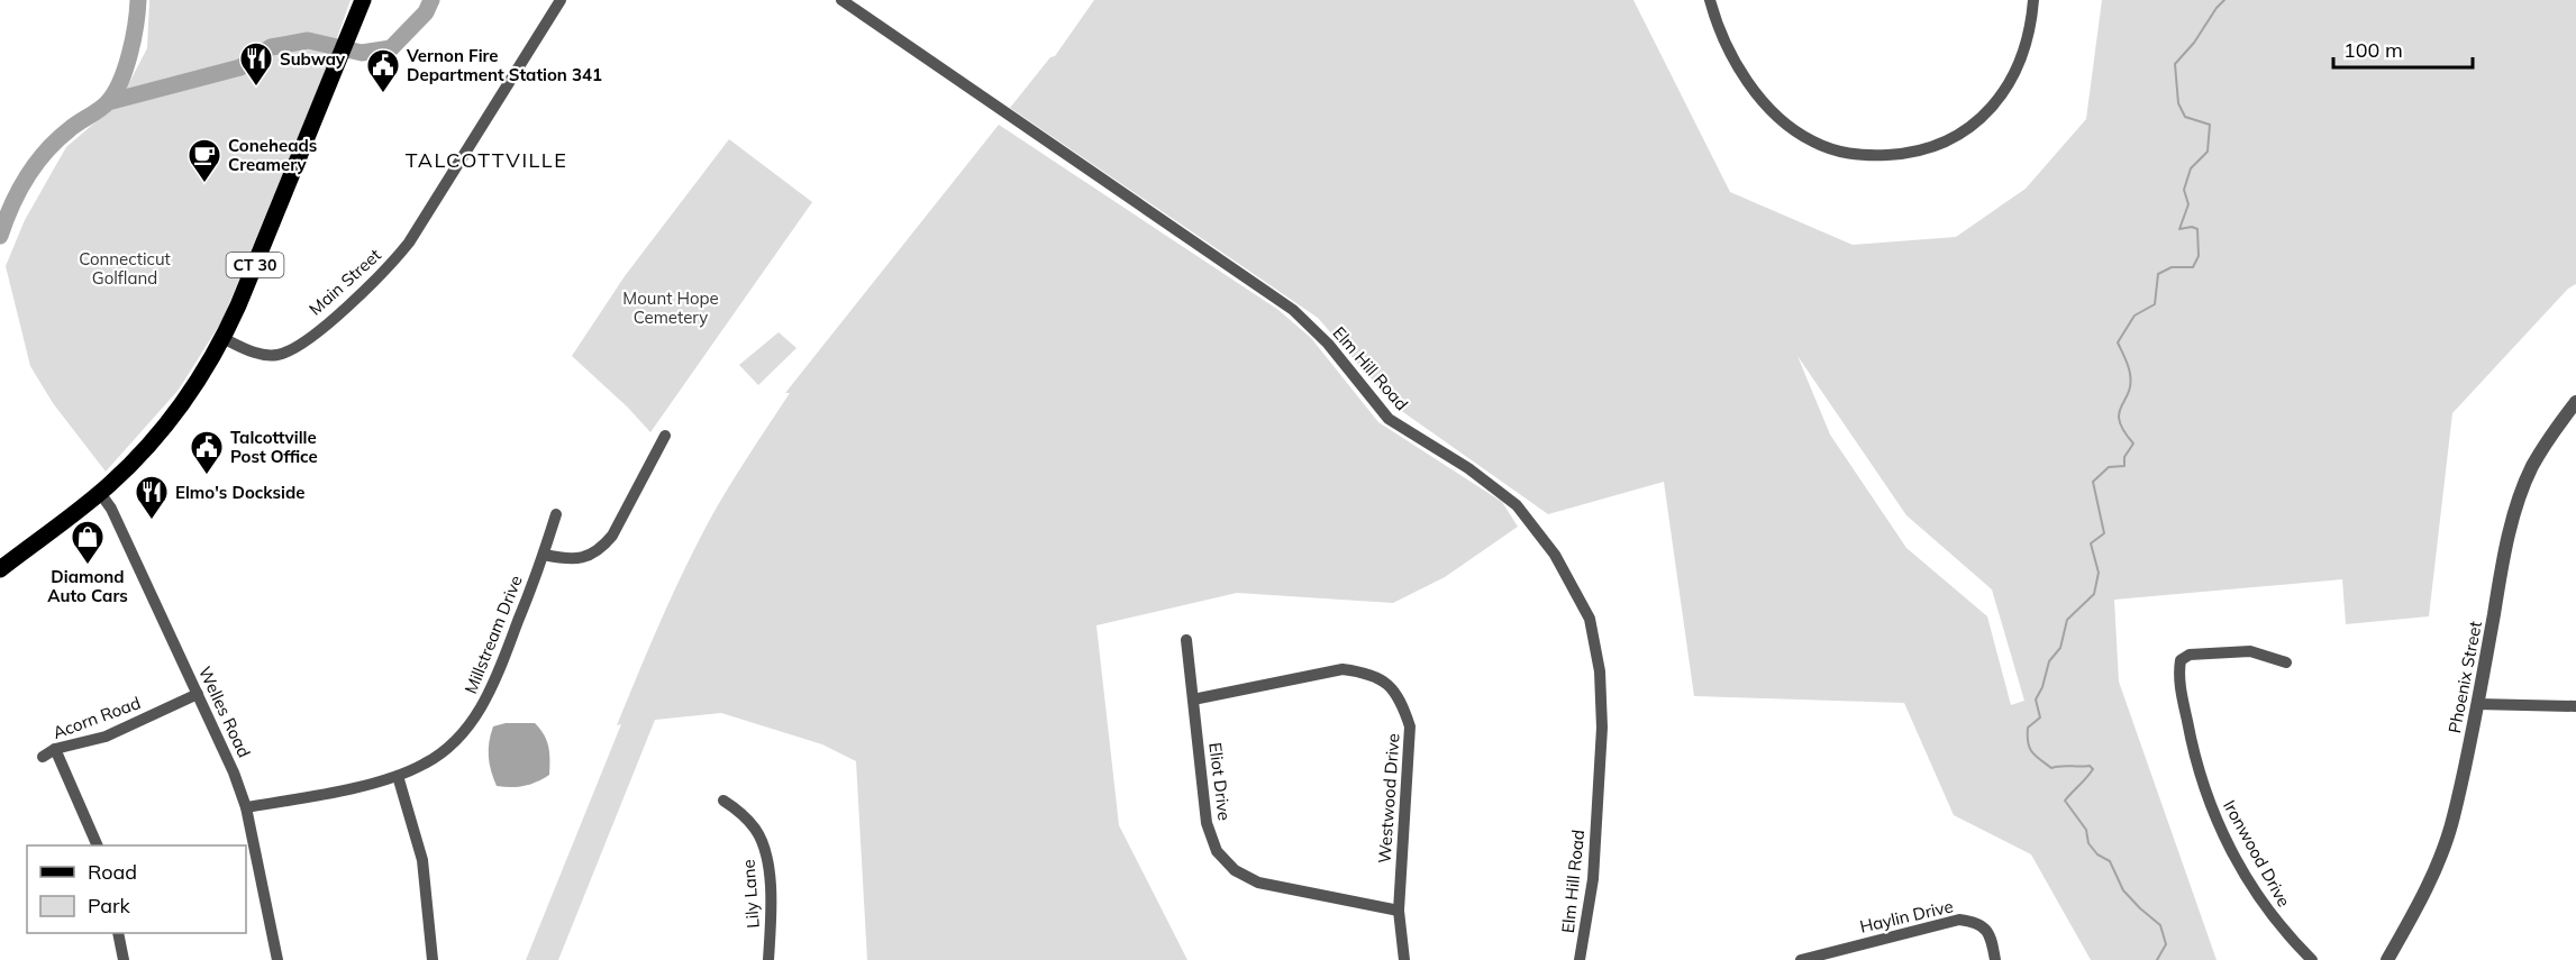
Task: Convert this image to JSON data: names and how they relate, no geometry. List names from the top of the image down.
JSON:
{
  "streets": {
    "main road": ["CT 30"],
    "street": [
      "Main Street",
      "Elm Hill Road",
      "Millstream Drive",
      "Phoenix Street",
      "Welles Road",
      "Acorn Road",
      "Eliot Drive",
      "Westwood Drive",
      "Ironwood Drive",
      "Lily Lane",
      "Haylin Drive"
    ]
  },
  "crossings": [
    ["CT 30", "Main Street"],
    ["CT 30", "Welles Road"],
    ["Millstream Drive", "Welles Road"],
    ["Welles Road", "Acorn Road"],
    ["Eliot Drive", "Westwood Drive"]
  ],
  "districts": ["TALCOTTVILLE"],
  "parks": ["Connecticut Golfland", "Mount Hope Cemetery"],
  "places": {
    "restaurant": ["Subway", "Elmo's Dockside"],
    "public building": ["Vernon Fire Department Station 341", "Talcottville Post Office"],
    "cafe": ["Coneheads Creamery"],
    "shop": ["Diamond Auto Cars"]
  },
  "legend": ["Road", "Park"],
  "scale_bar": "100 m"
}
